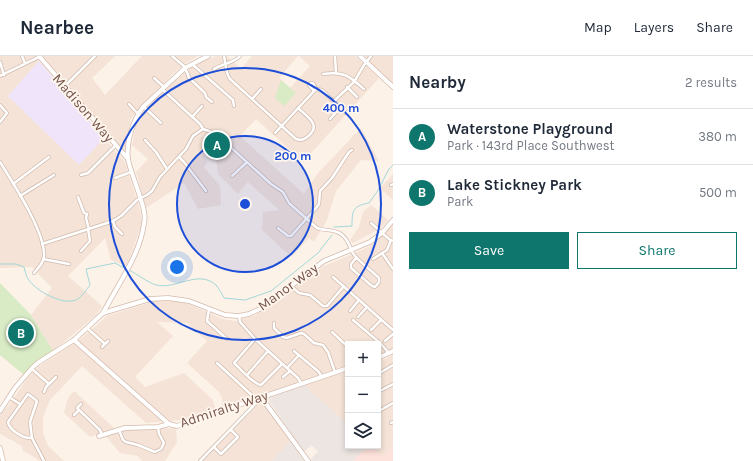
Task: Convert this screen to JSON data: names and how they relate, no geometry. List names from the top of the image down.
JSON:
{
  "streets": {
    "street": ["Madison Way", "Manor Way", "Admiralty Way"]
  },
  "page": {
    "header": "Nearbee",
    "nav": ["Map", "Layers", "Share"],
    "heading": ["Nearby", "2 results"],
    "list": [
      {
        "mark": "A",
        "name": "Waterstone Playground",
        "note": "Park · 143rd Place Southwest",
        "value": "380 m"
      },
      {
        "mark": "B",
        "name": "Lake Stickney Park",
        "note": "Park",
        "value": "500 m"
      }
    ],
    "pins": ["A", "B"],
    "buttons": ["Save", "Share"],
    "map_buttons": ["+", "−"]
  },
  "rings": ["400 m", "200 m"]
}
